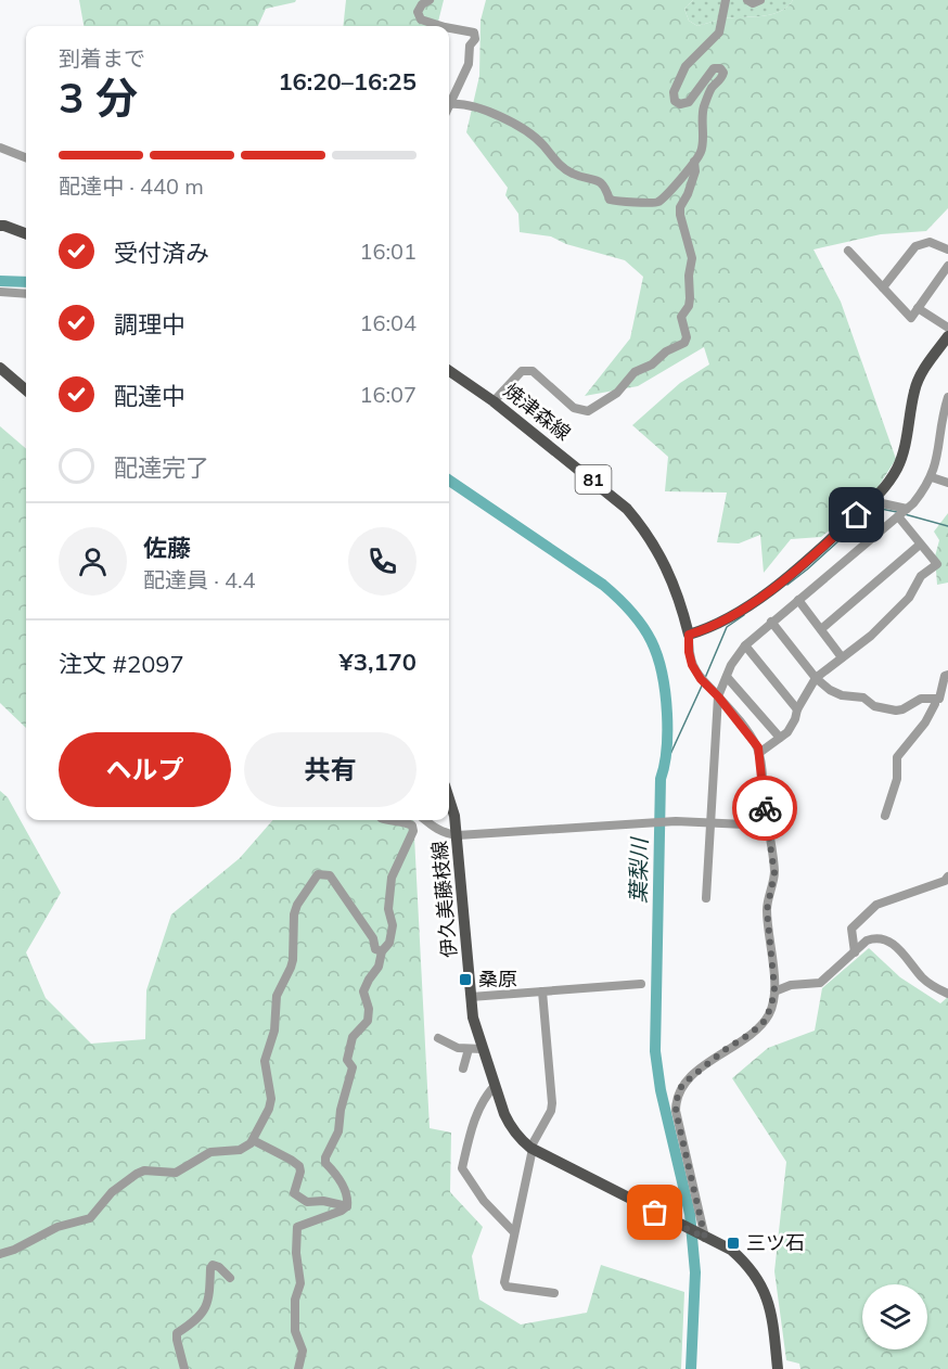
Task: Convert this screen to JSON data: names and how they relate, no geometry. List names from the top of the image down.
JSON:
{
  "streets": {
    "main road": ["焼津森線", "81", "伊久美藤枝線"]
  },
  "water": ["葉梨川"],
  "places": {
    "transit": ["桑原", "三ツ石"]
  },
  "page": {
    "heading": ["3 分", "到着まで", "16:20–16:25"],
    "panel": [
      "佐藤",
      "配達員 · 4.4",
      "注文 #2097",
      "¥3,170"
    ],
    "bar": "配達中 · 440 m",
    "list": [
      ["受付済み", "16:01"],
      ["調理中", "16:04"],
      ["配達中", "16:07"],
      "配達完了"
    ],
    "buttons": ["ヘルプ", "共有"]
  }
}
